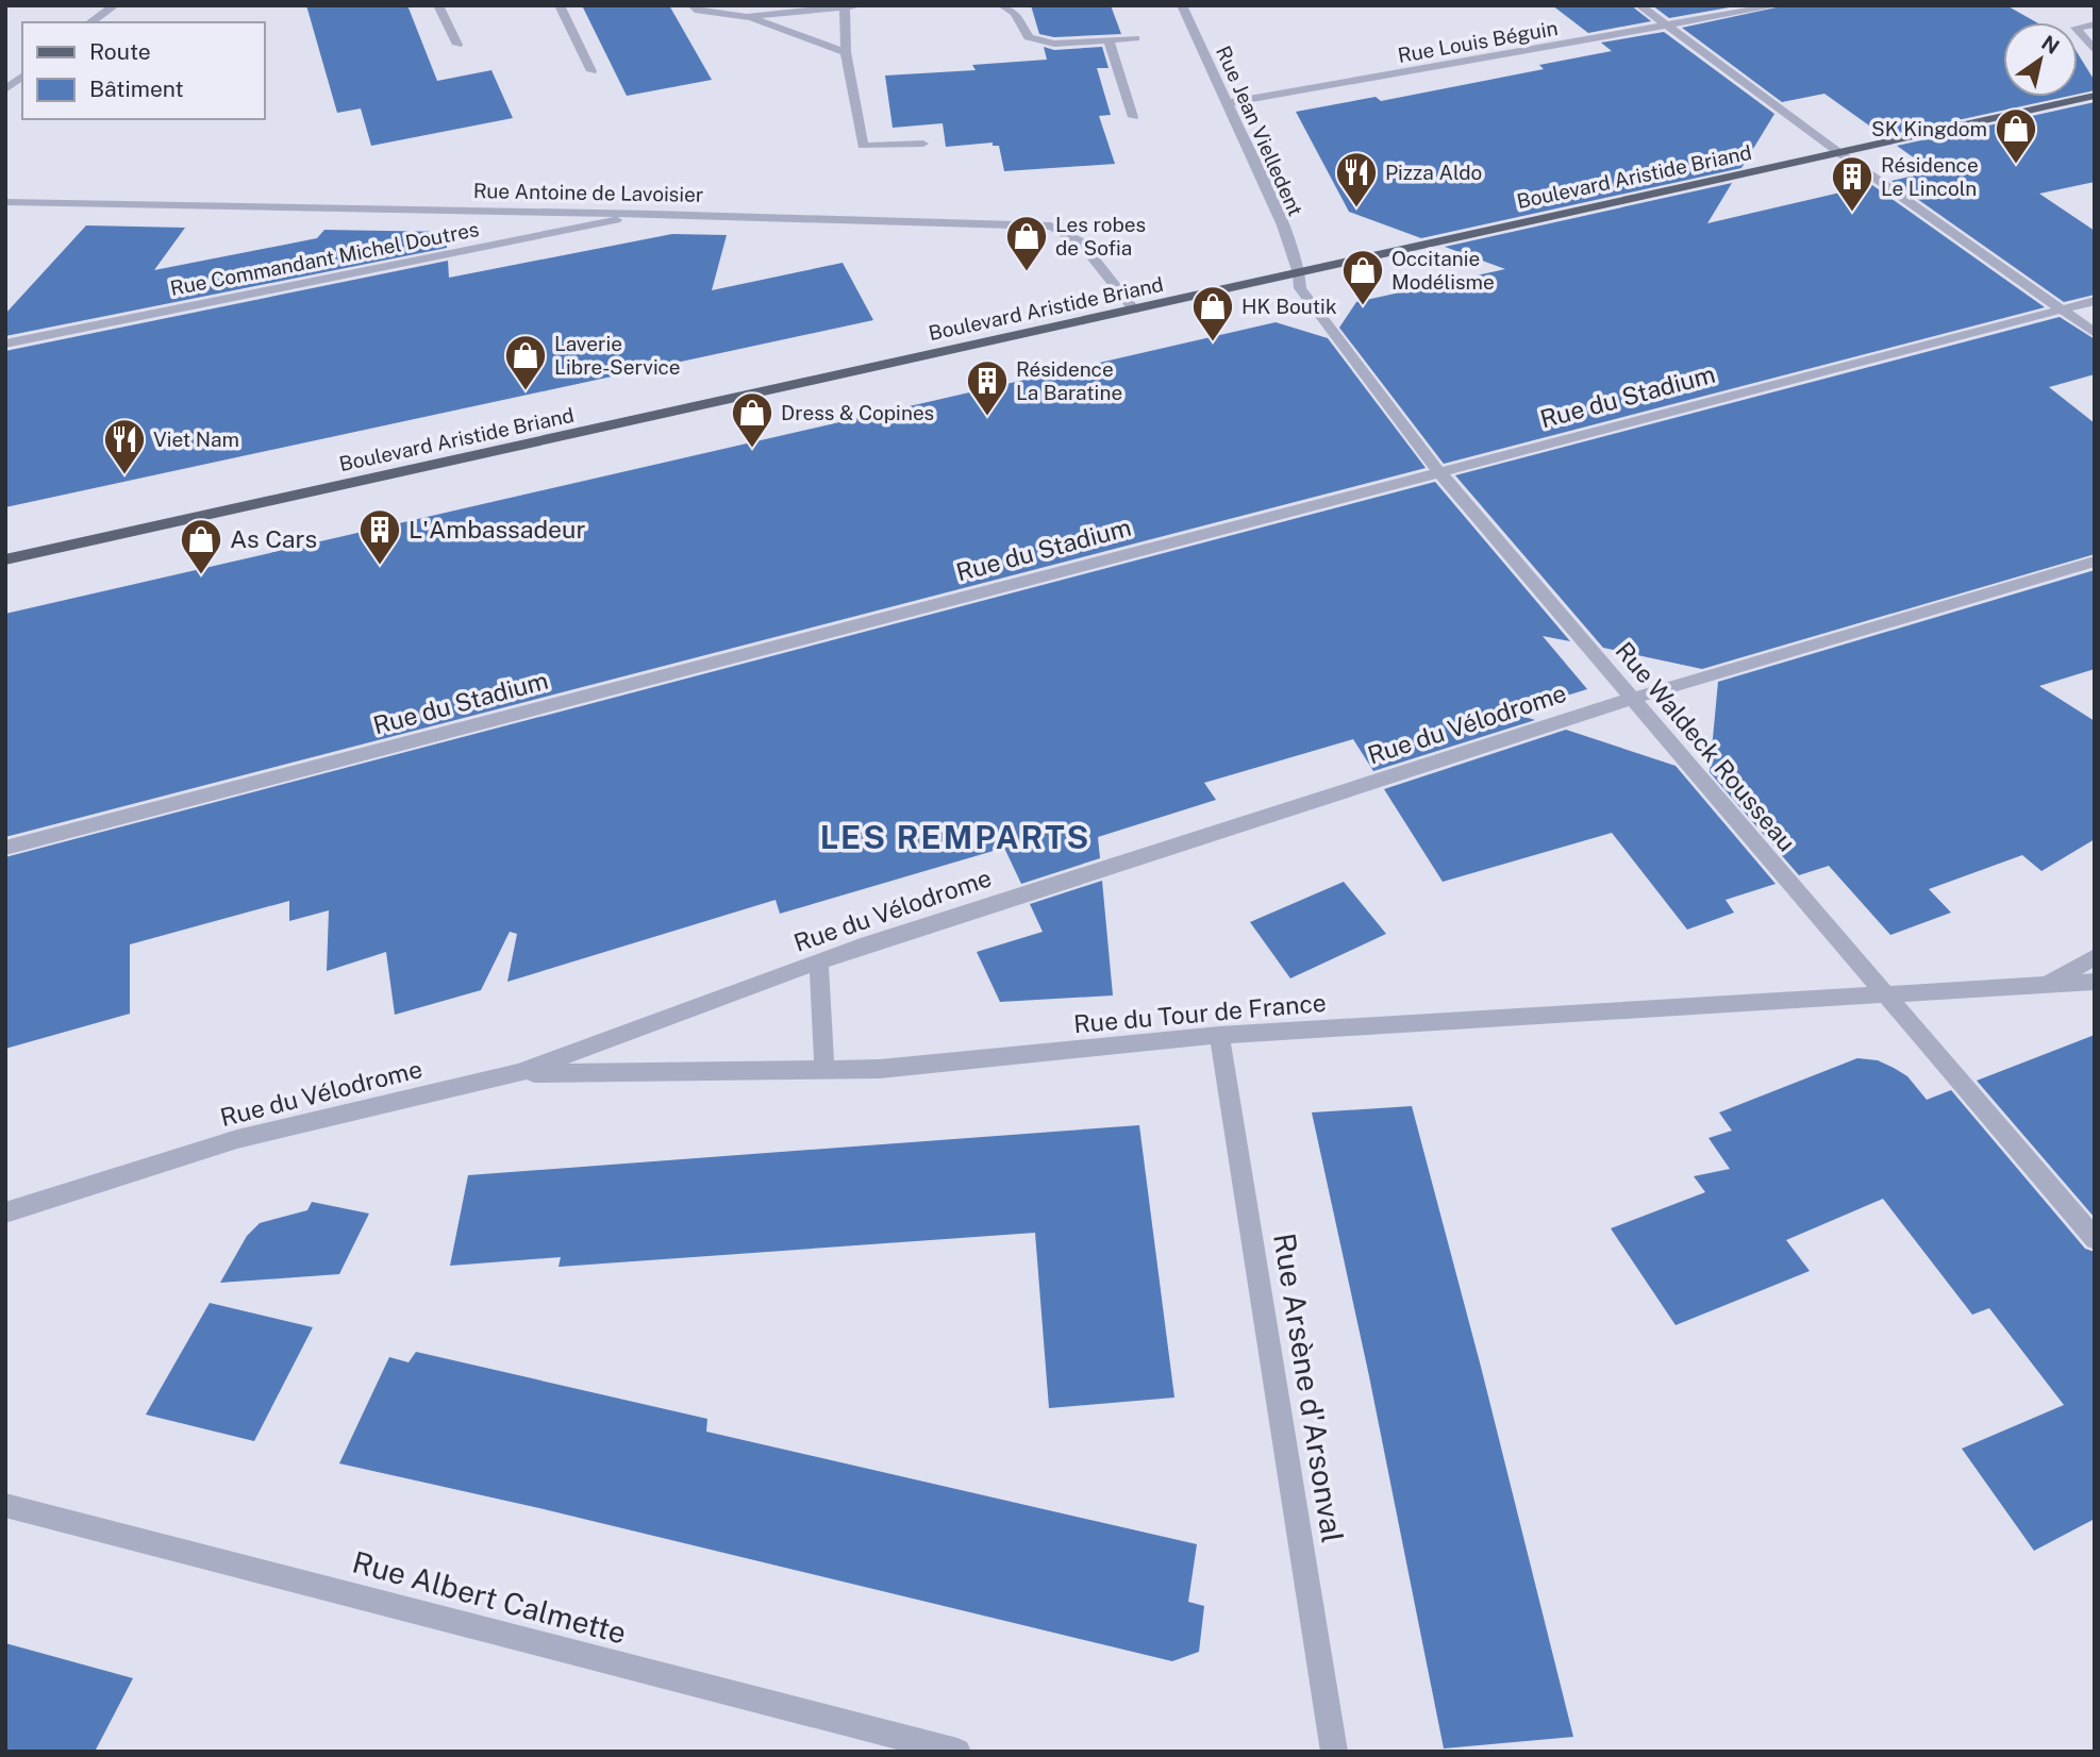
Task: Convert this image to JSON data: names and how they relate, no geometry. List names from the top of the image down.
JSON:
{
  "streets": {
    "main road": ["Boulevard Aristide Briand"],
    "street": [
      "Rue Louis Béguin",
      "Rue Jean Vielledent",
      "Rue Antoine de Lavoisier",
      "Rue Commandant Michel Doutres",
      "Rue du Stadium",
      "Rue du Vélodrome",
      "Rue Waldeck Rousseau",
      "Rue du Tour de France",
      "Rue Arsène d'Arsonval",
      "Rue Albert Calmette"
    ]
  },
  "crossings": [
    ["Rue Louis Béguin", "Rue Jean Vielledent"],
    ["Rue Jean Vielledent", "Boulevard Aristide Briand"],
    ["Rue Jean Vielledent", "Rue Waldeck Rousseau"],
    ["Boulevard Aristide Briand", "Rue Antoine de Lavoisier"],
    ["Boulevard Aristide Briand", "Rue Waldeck Rousseau"],
    ["Rue Antoine de Lavoisier", "Rue Commandant Michel Doutres"],
    ["Rue du Stadium", "Rue Waldeck Rousseau"],
    ["Rue du Vélodrome", "Rue Waldeck Rousseau"],
    ["Rue du Vélodrome", "Rue du Tour de France"],
    ["Rue Waldeck Rousseau", "Rue du Tour de France"],
    ["Rue du Tour de France", "Rue Arsène d'Arsonval"]
  ],
  "districts": ["LES REMPARTS"],
  "places": {
    "shop": [
      "SK Kingdom",
      "Les robes de Sofia",
      "Occitanie Modélisme",
      "HK Boutik",
      "Laverie Libre-Service",
      "Dress & Copines",
      "As Cars"
    ],
    "restaurant": ["Pizza Aldo", "Viet Nam"],
    "building": ["Résidence Le Lincoln", "Résidence La Baratine", "L'Ambassadeur"]
  },
  "legend": ["Route", "Bâtiment"],
  "north": "top right"
}
